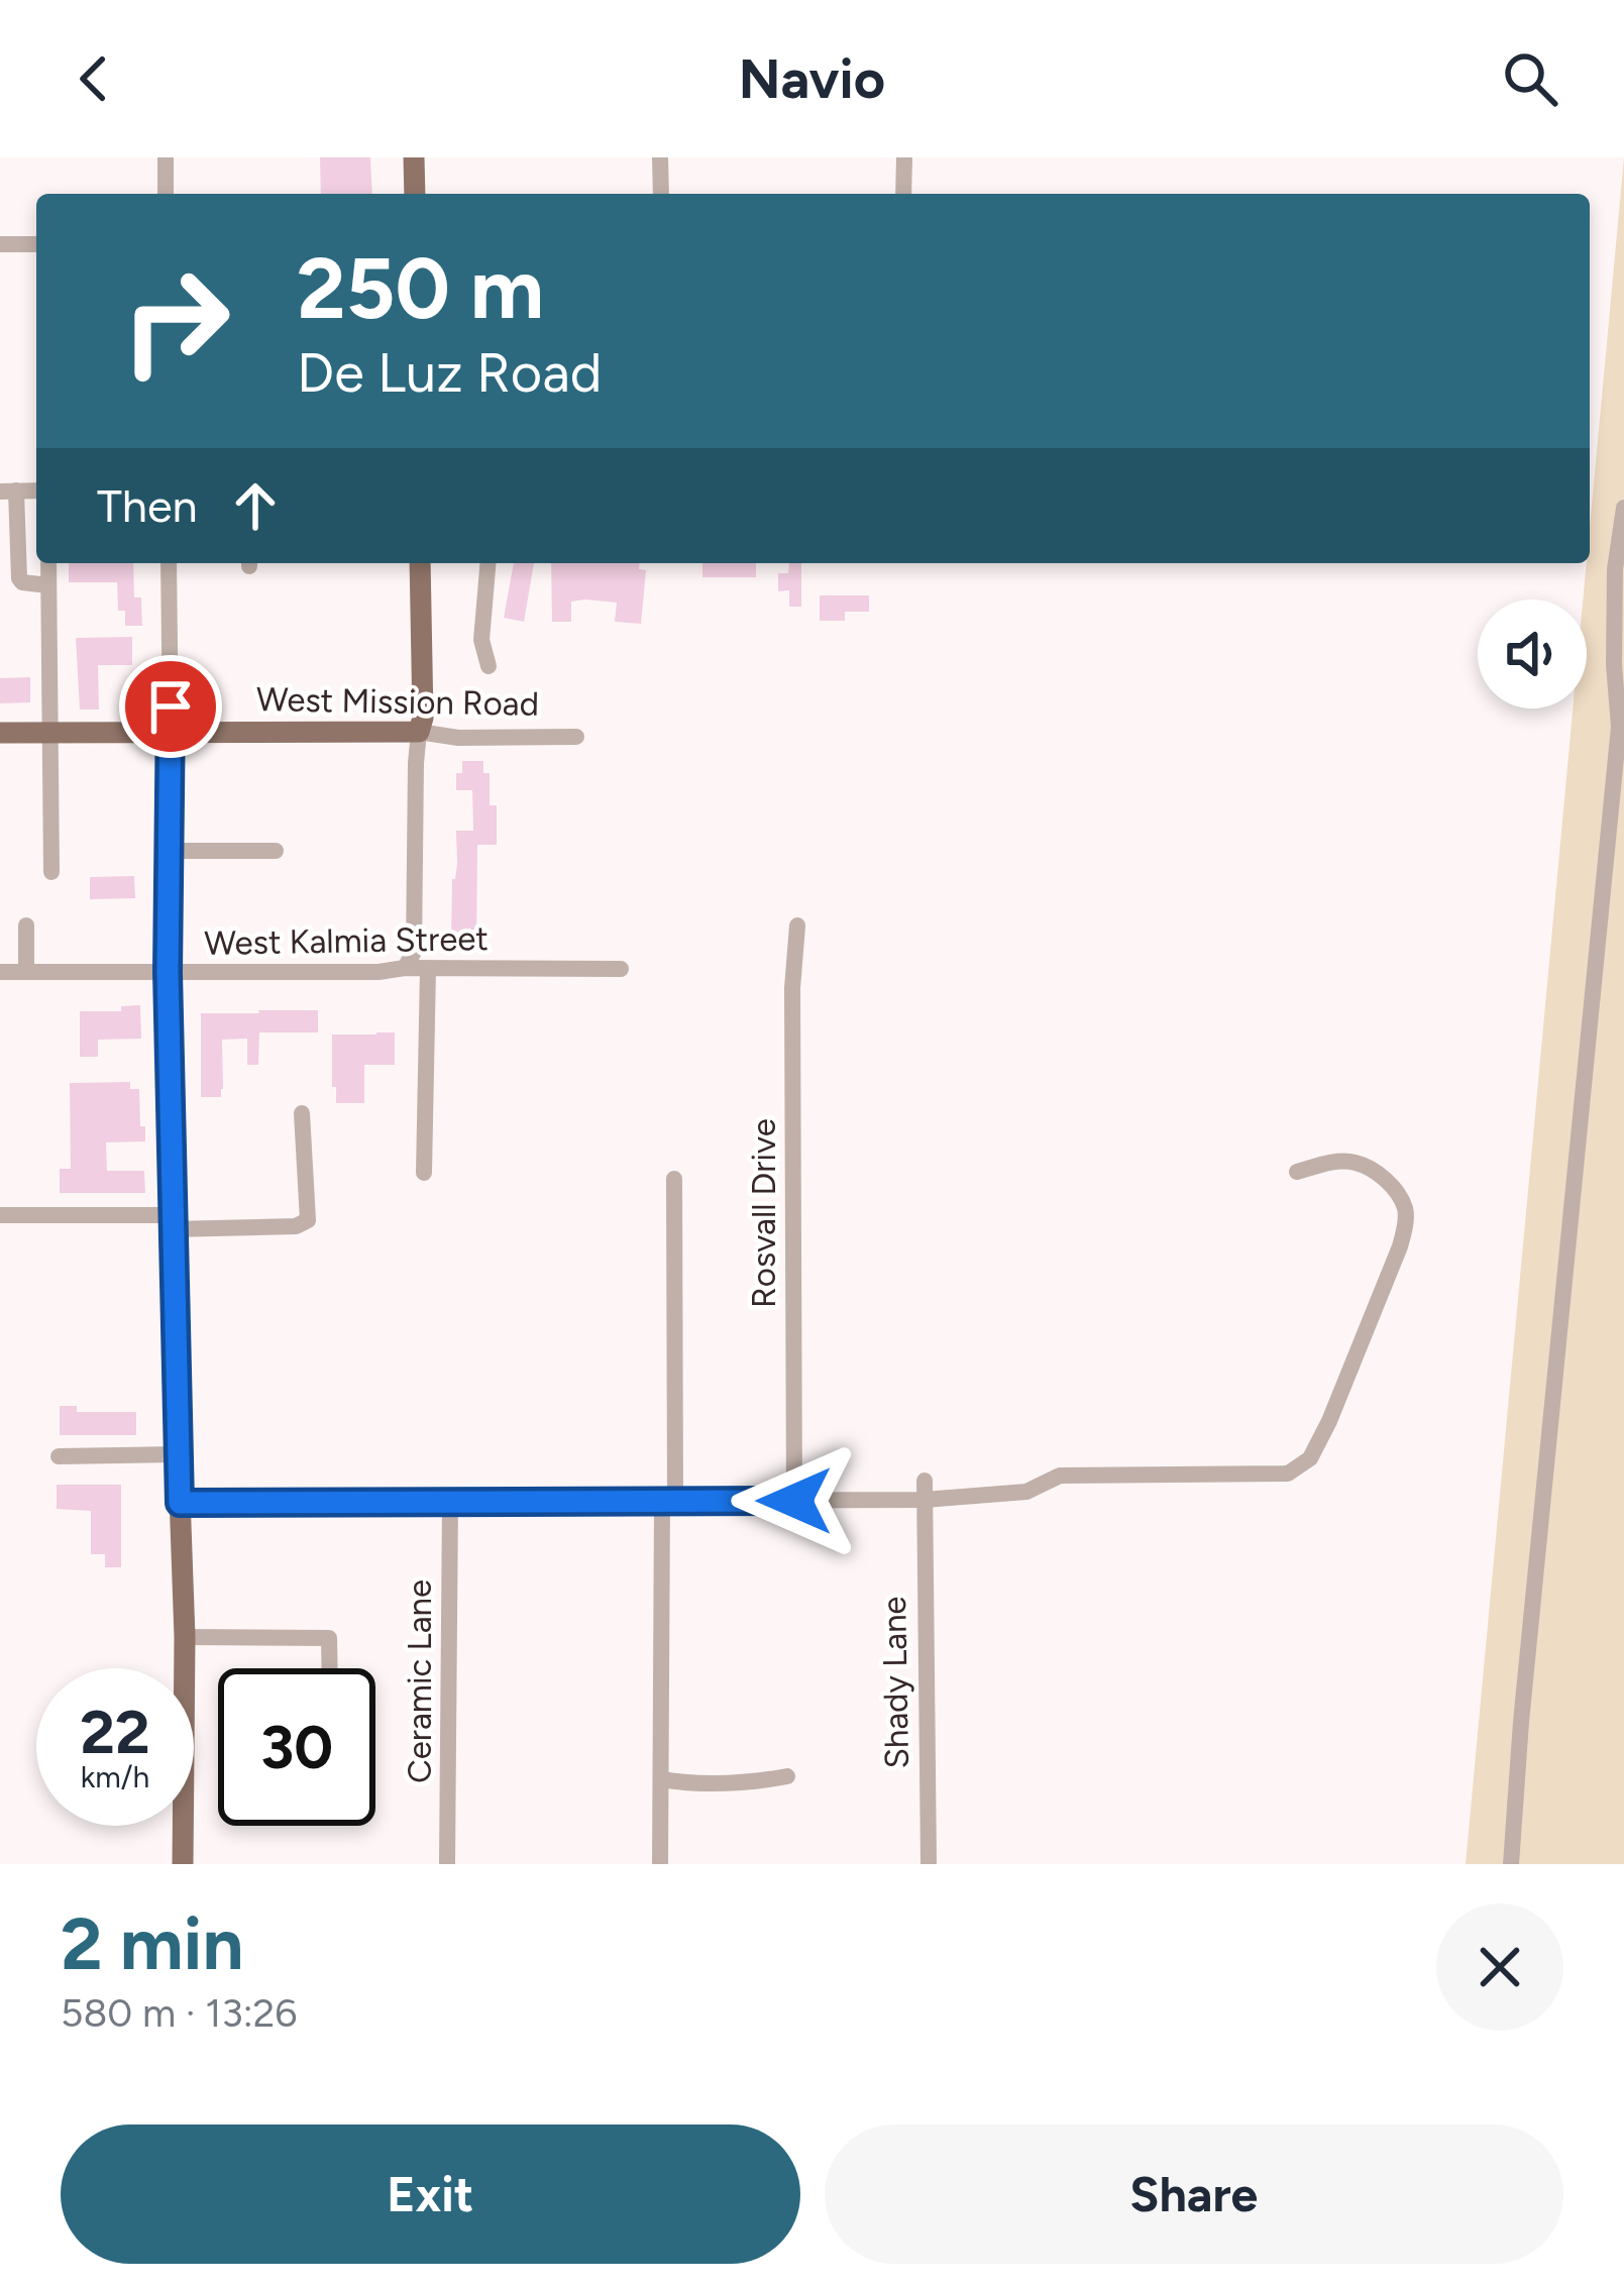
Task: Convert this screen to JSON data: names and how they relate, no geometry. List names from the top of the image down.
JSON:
{
  "streets": {
    "main road": ["West Mission Road"],
    "street": [
      "West Kalmia Street",
      "Rosvall Drive",
      "Ceramic Lane",
      "Shady Lane"
    ]
  },
  "page": {
    "header": "Navio",
    "turn": ["250 m", "De Luz Road"],
    "then": "Then",
    "speed": "22 km/h",
    "limit": "30",
    "heading": ["2 min", "580 m · 13:26"],
    "buttons": ["Exit", "Share"]
  }
}
